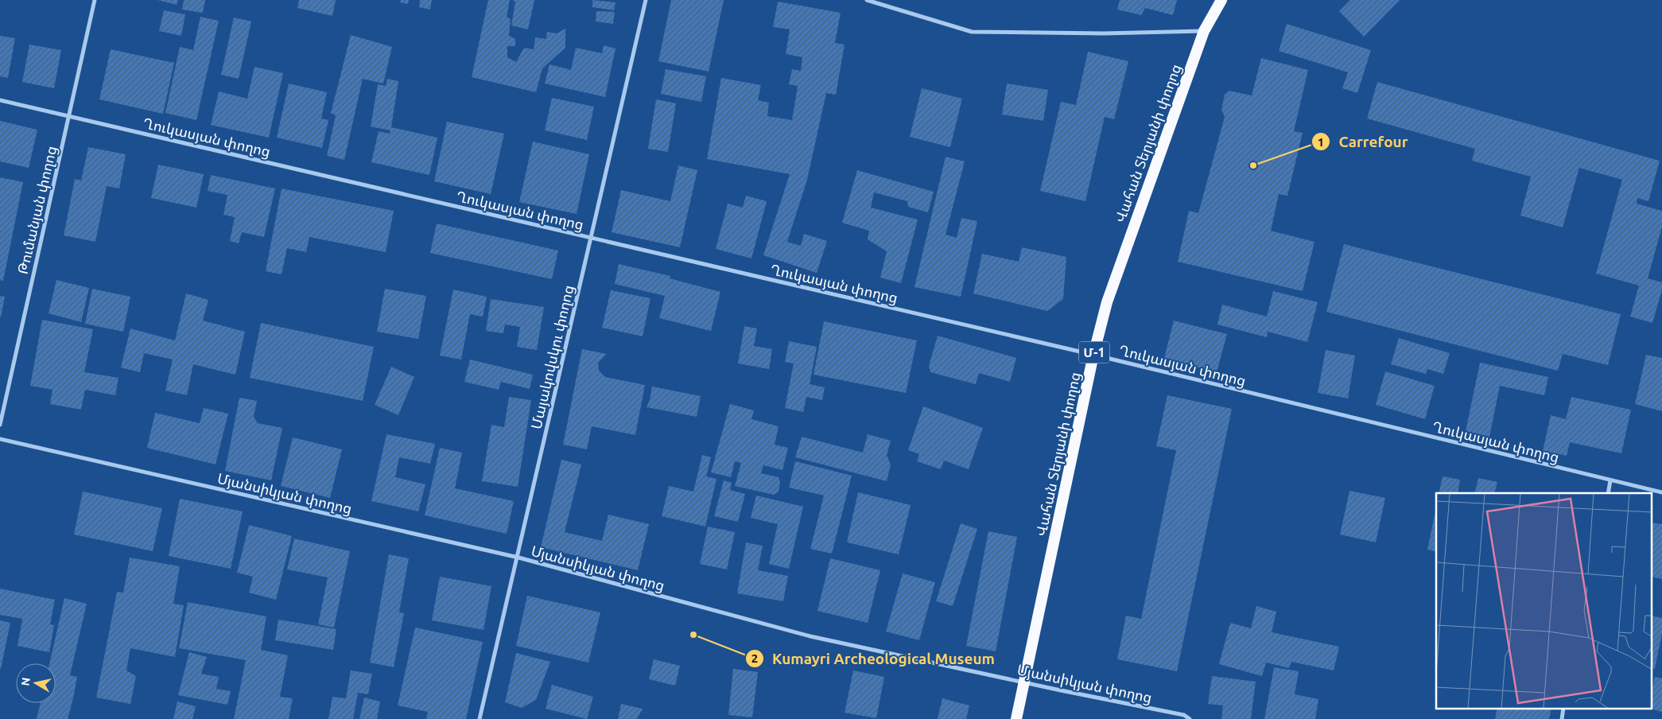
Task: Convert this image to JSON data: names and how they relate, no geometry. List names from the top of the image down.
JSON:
{
  "streets": {
    "highway": ["Վահան Տերյանի փողոց", "Մ-1"],
    "street": [
      "Ղուկասյան փողոց",
      "Թումանյան փողոց",
      "Մայակովսկու փողոց",
      "Մյանսիկյան փողոց"
    ]
  },
  "crossings": [
    ["Ղուկասյան փողոց", "Վահան Տերյանի փողոց"],
    ["Ղուկասյան փողոց", "Թումանյան փողոց"],
    ["Ղուկասյան փողոց", "Մայակովսկու փողոց"],
    ["Վահան Տերյանի փողոց", "Մյանսիկյան փողոց"],
    ["Մայակովսկու փողոց", "Մյանսիկյան փողոց"]
  ],
  "places": ["Carrefour", "Kumayri Archeological Museum"],
  "north": "left"
}
